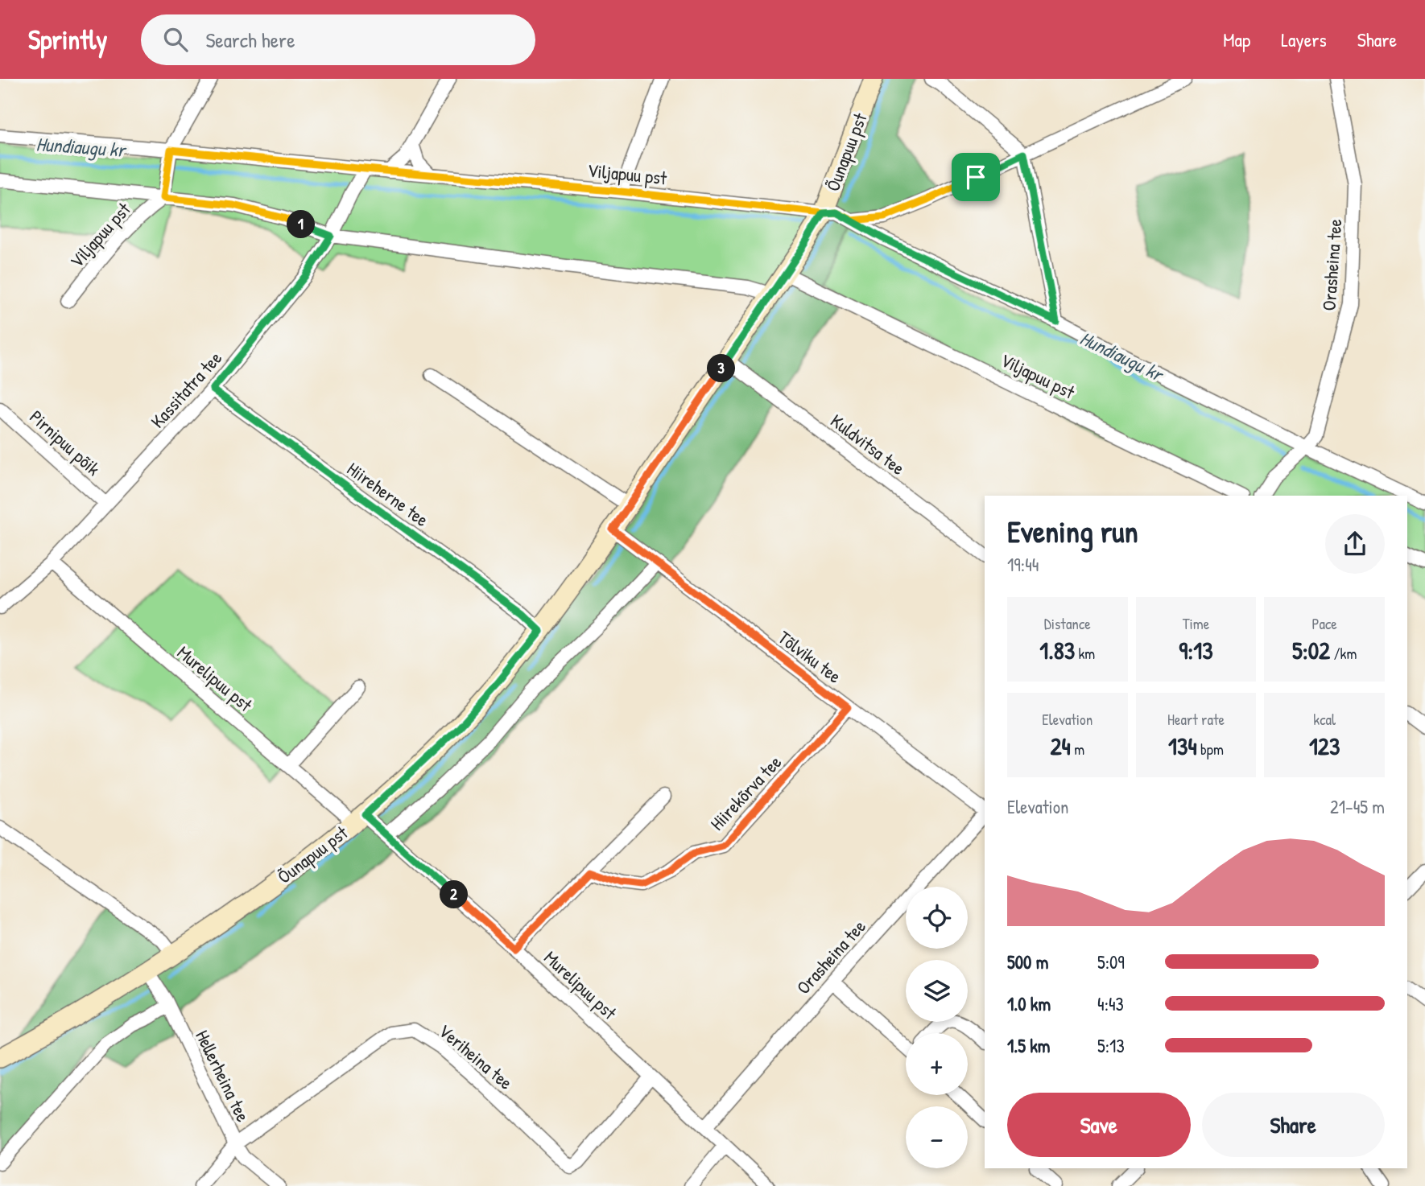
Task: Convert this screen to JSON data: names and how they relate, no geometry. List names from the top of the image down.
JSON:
{
  "streets": {
    "street": [
      "Õunapuu pst",
      "Viljapuu pst",
      "Orasheina tee",
      "Kassitatra tee",
      "Pirnipuu põik",
      "Kuldvitsa tee",
      "Hiireherne tee",
      "Tõlviku tee",
      "Murelipuu pst",
      "Hiirekõrva tee",
      "Veriheina tee",
      "Hellerheina tee"
    ]
  },
  "crossings": [
    ["Õunapuu pst", "Viljapuu pst"],
    ["Õunapuu pst", "Kuldvitsa tee"],
    ["Õunapuu pst", "Hiireherne tee"],
    ["Õunapuu pst", "Tõlviku tee"],
    ["Õunapuu pst", "Murelipuu pst"],
    ["Õunapuu pst", "Hellerheina tee"],
    ["Viljapuu pst", "Orasheina tee"],
    ["Viljapuu pst", "Kassitatra tee"],
    ["Orasheina tee", "Murelipuu pst"],
    ["Kassitatra tee", "Pirnipuu põik"],
    ["Kassitatra tee", "Hiireherne tee"],
    ["Kassitatra tee", "Murelipuu pst"],
    ["Tõlviku tee", "Hiirekõrva tee"],
    ["Murelipuu pst", "Veriheina tee"],
    ["Veriheina tee", "Hellerheina tee"]
  ],
  "water": ["Hundiaugu kr"],
  "page": {
    "header": "Sprintly",
    "search": "Search here",
    "nav": ["Map", "Layers", "Share"],
    "pins": ["1", "3", "2"],
    "heading": ["Evening run", "19:44"],
    "stats": [
      ["Distance", "1.83 km"],
      ["Time", "9:13"],
      ["Pace", "5:02 /km"],
      ["Elevation", "24 m"],
      ["Heart rate", "134 bpm"],
      ["kcal", "123"]
    ],
    "chart": ["Elevation", "21–45 m"],
    "map_buttons": ["+", "−"],
    "list": [
      {
        "name": "500 m",
        "note": "5:09"
      },
      {
        "name": "1.0 km",
        "note": "4:43"
      },
      {
        "name": "1.5 km",
        "note": "5:13"
      }
    ],
    "buttons": ["Save", "Share"]
  }
}
